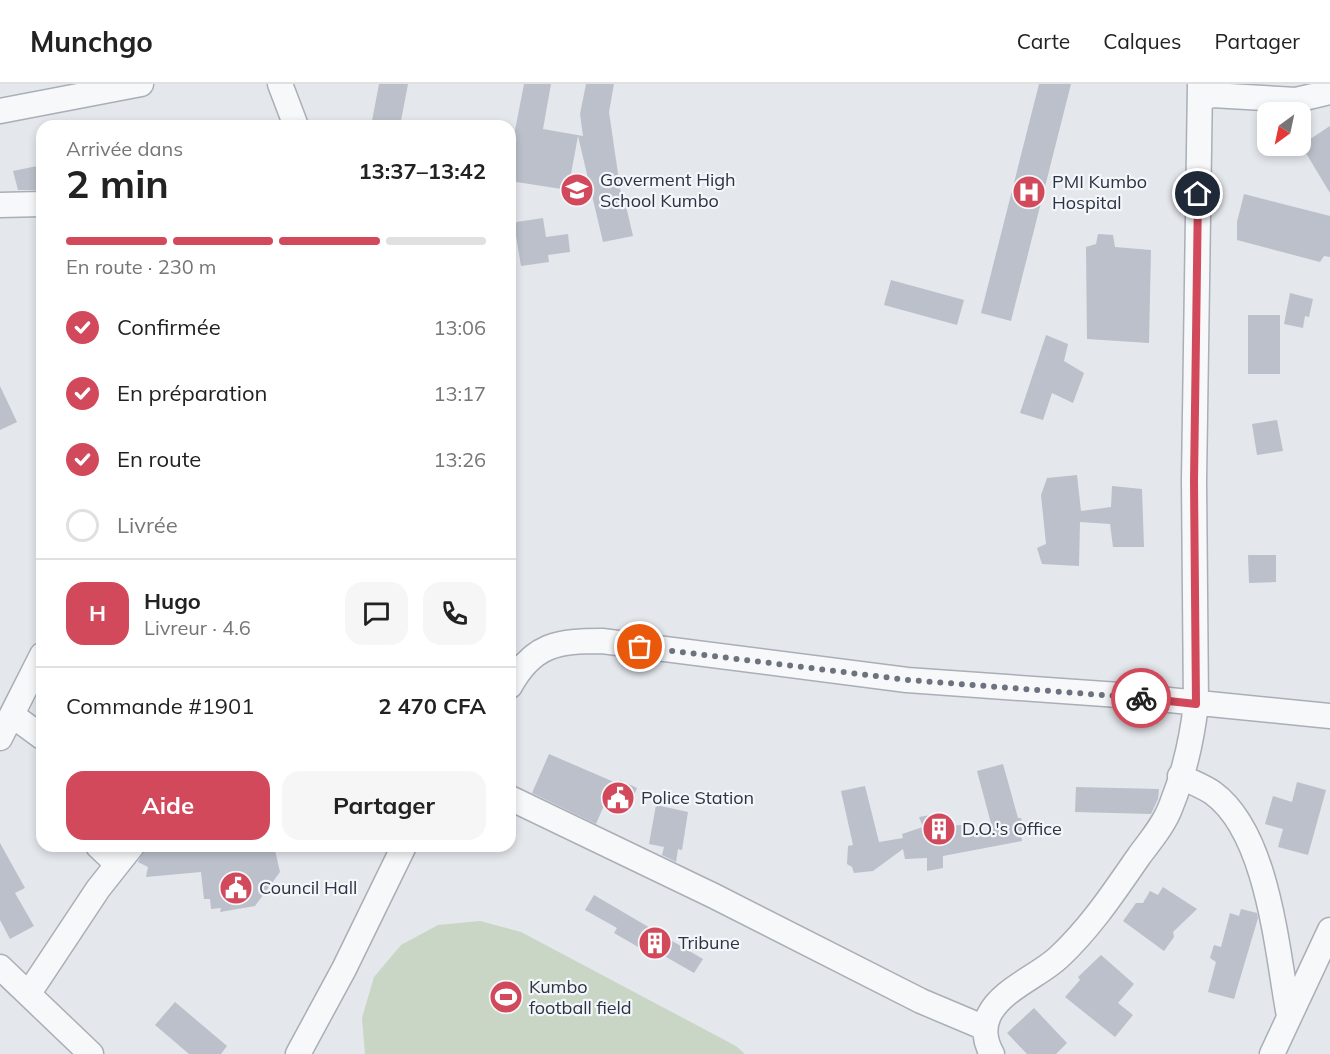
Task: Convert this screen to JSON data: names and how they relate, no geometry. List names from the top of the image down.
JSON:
{
  "places": {
    "school or university": ["Goverment High School Kumbo"],
    "hospital": ["PMI Kumbo Hospital"],
    "public building": ["Police Station", "Council Hall"],
    "building": ["D.O.'s Office", "Tribune"],
    "sports": ["Kumbo football field"]
  },
  "north": "bottom left",
  "page": {
    "header": "Munchgo",
    "nav": ["Carte", "Calques", "Partager"],
    "heading": ["2 min", "Arrivée dans", "13:37–13:42"],
    "panel": [
      "Hugo",
      "Livreur · 4.6",
      "Commande #1901",
      "2 470 CFA"
    ],
    "bar": "En route · 230 m",
    "list": [
      ["Confirmée", "13:06"],
      ["En préparation", "13:17"],
      ["En route", "13:26"],
      "Livrée"
    ],
    "round": "H",
    "buttons": ["Aide", "Partager"]
  }
}
